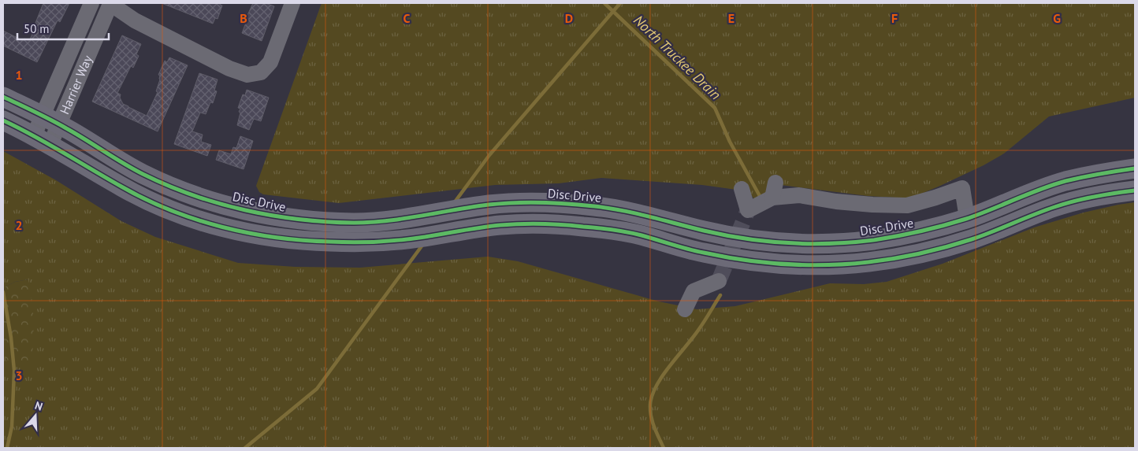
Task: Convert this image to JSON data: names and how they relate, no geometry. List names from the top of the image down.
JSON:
{
  "streets": {
    "main road": ["Disc Drive"],
    "street": ["Harrier Way"]
  },
  "crossings": [
    ["Harrier Way", "Disc Drive"]
  ],
  "water": ["North Truckee Drain"],
  "scale_bar": "50 m",
  "north": "top",
  "grid": {
    "columns": [
      "B",
      "C",
      "D",
      "E",
      "F",
      "G"
    ],
    "rows": ["1", "2", "3"]
  }
}
